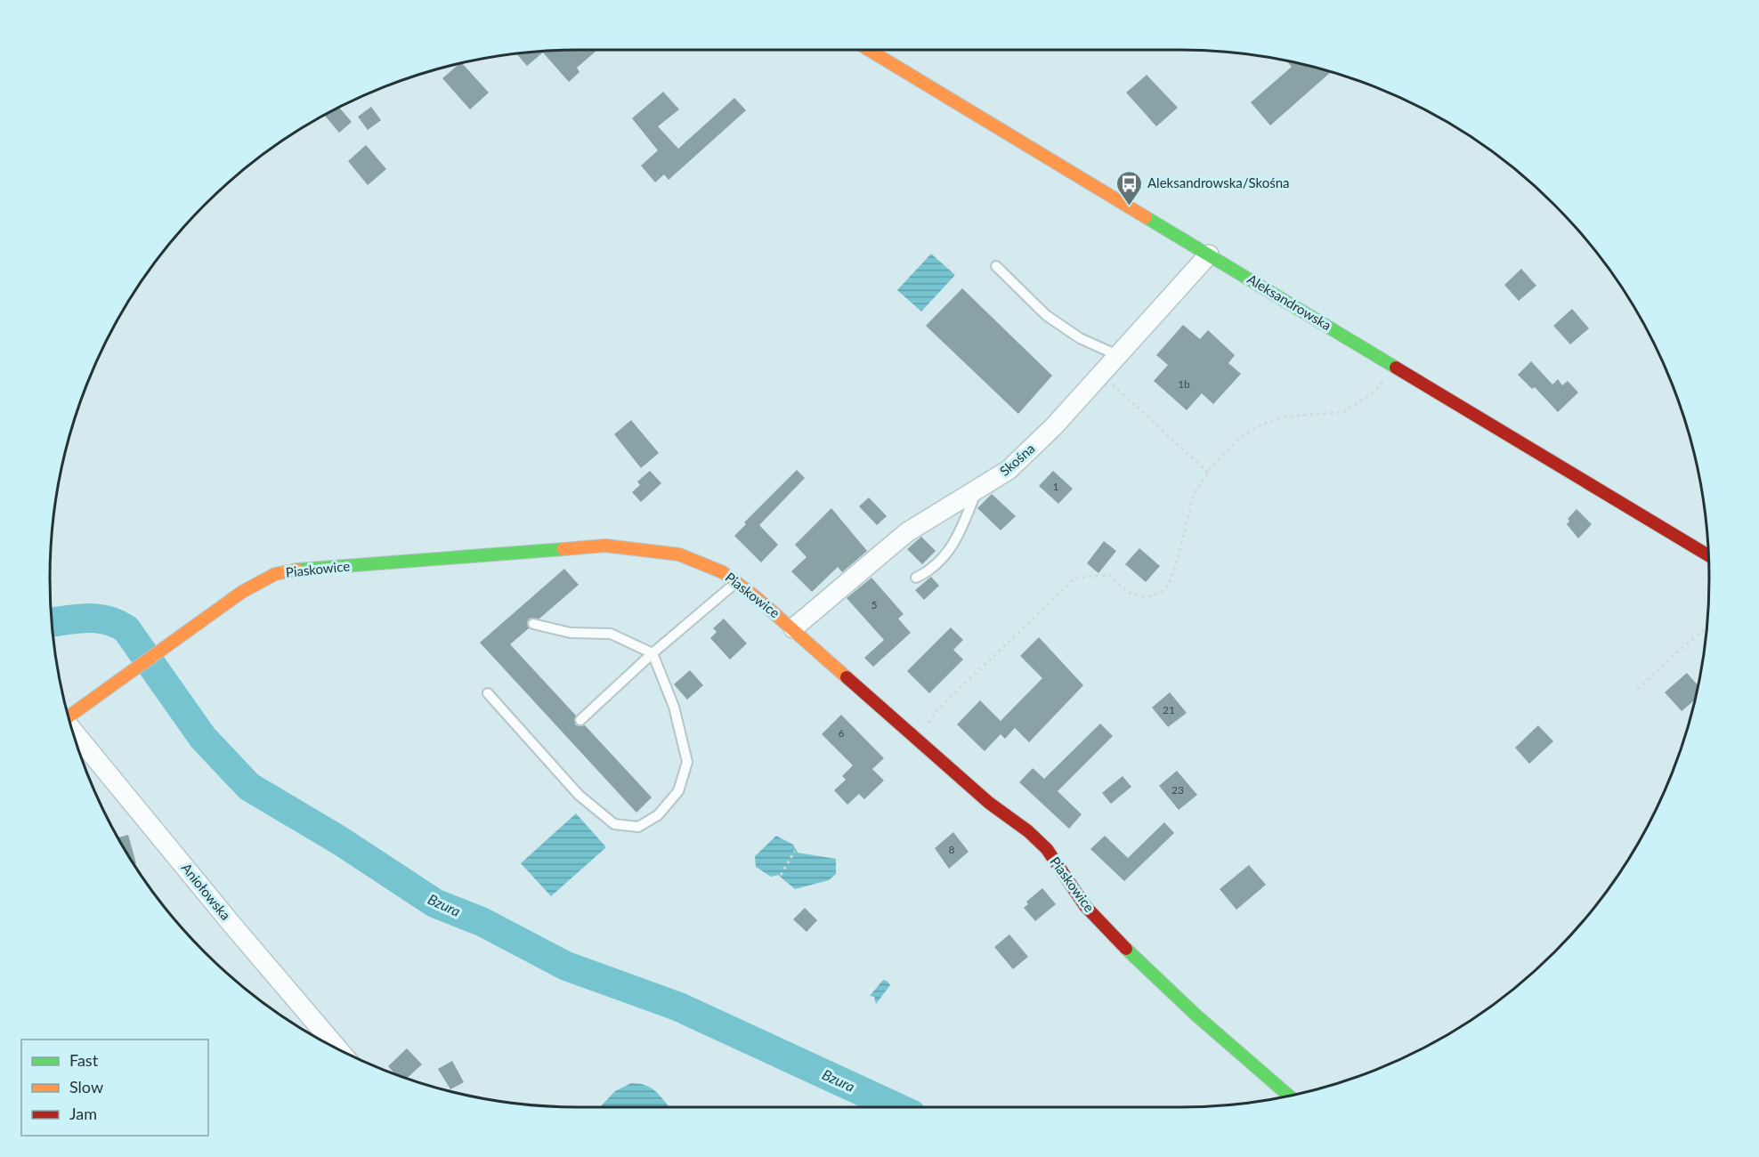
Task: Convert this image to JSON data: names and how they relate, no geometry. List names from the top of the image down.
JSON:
{
  "streets": {
    "street": [
      "Aleksandrowska",
      "Skośna",
      "Piaskowice",
      "Aniołowska"
    ]
  },
  "crossings": [
    ["Aleksandrowska", "Skośna"],
    ["Skośna", "Piaskowice"]
  ],
  "water": ["Bzura"],
  "places": {
    "bus stop": ["Aleksandrowska/Skośna"]
  },
  "house_numbers": [
    "1b",
    "1",
    "5",
    "21",
    "6",
    "23",
    "8"
  ],
  "legend": ["Fast", "Slow", "Jam"]
}
